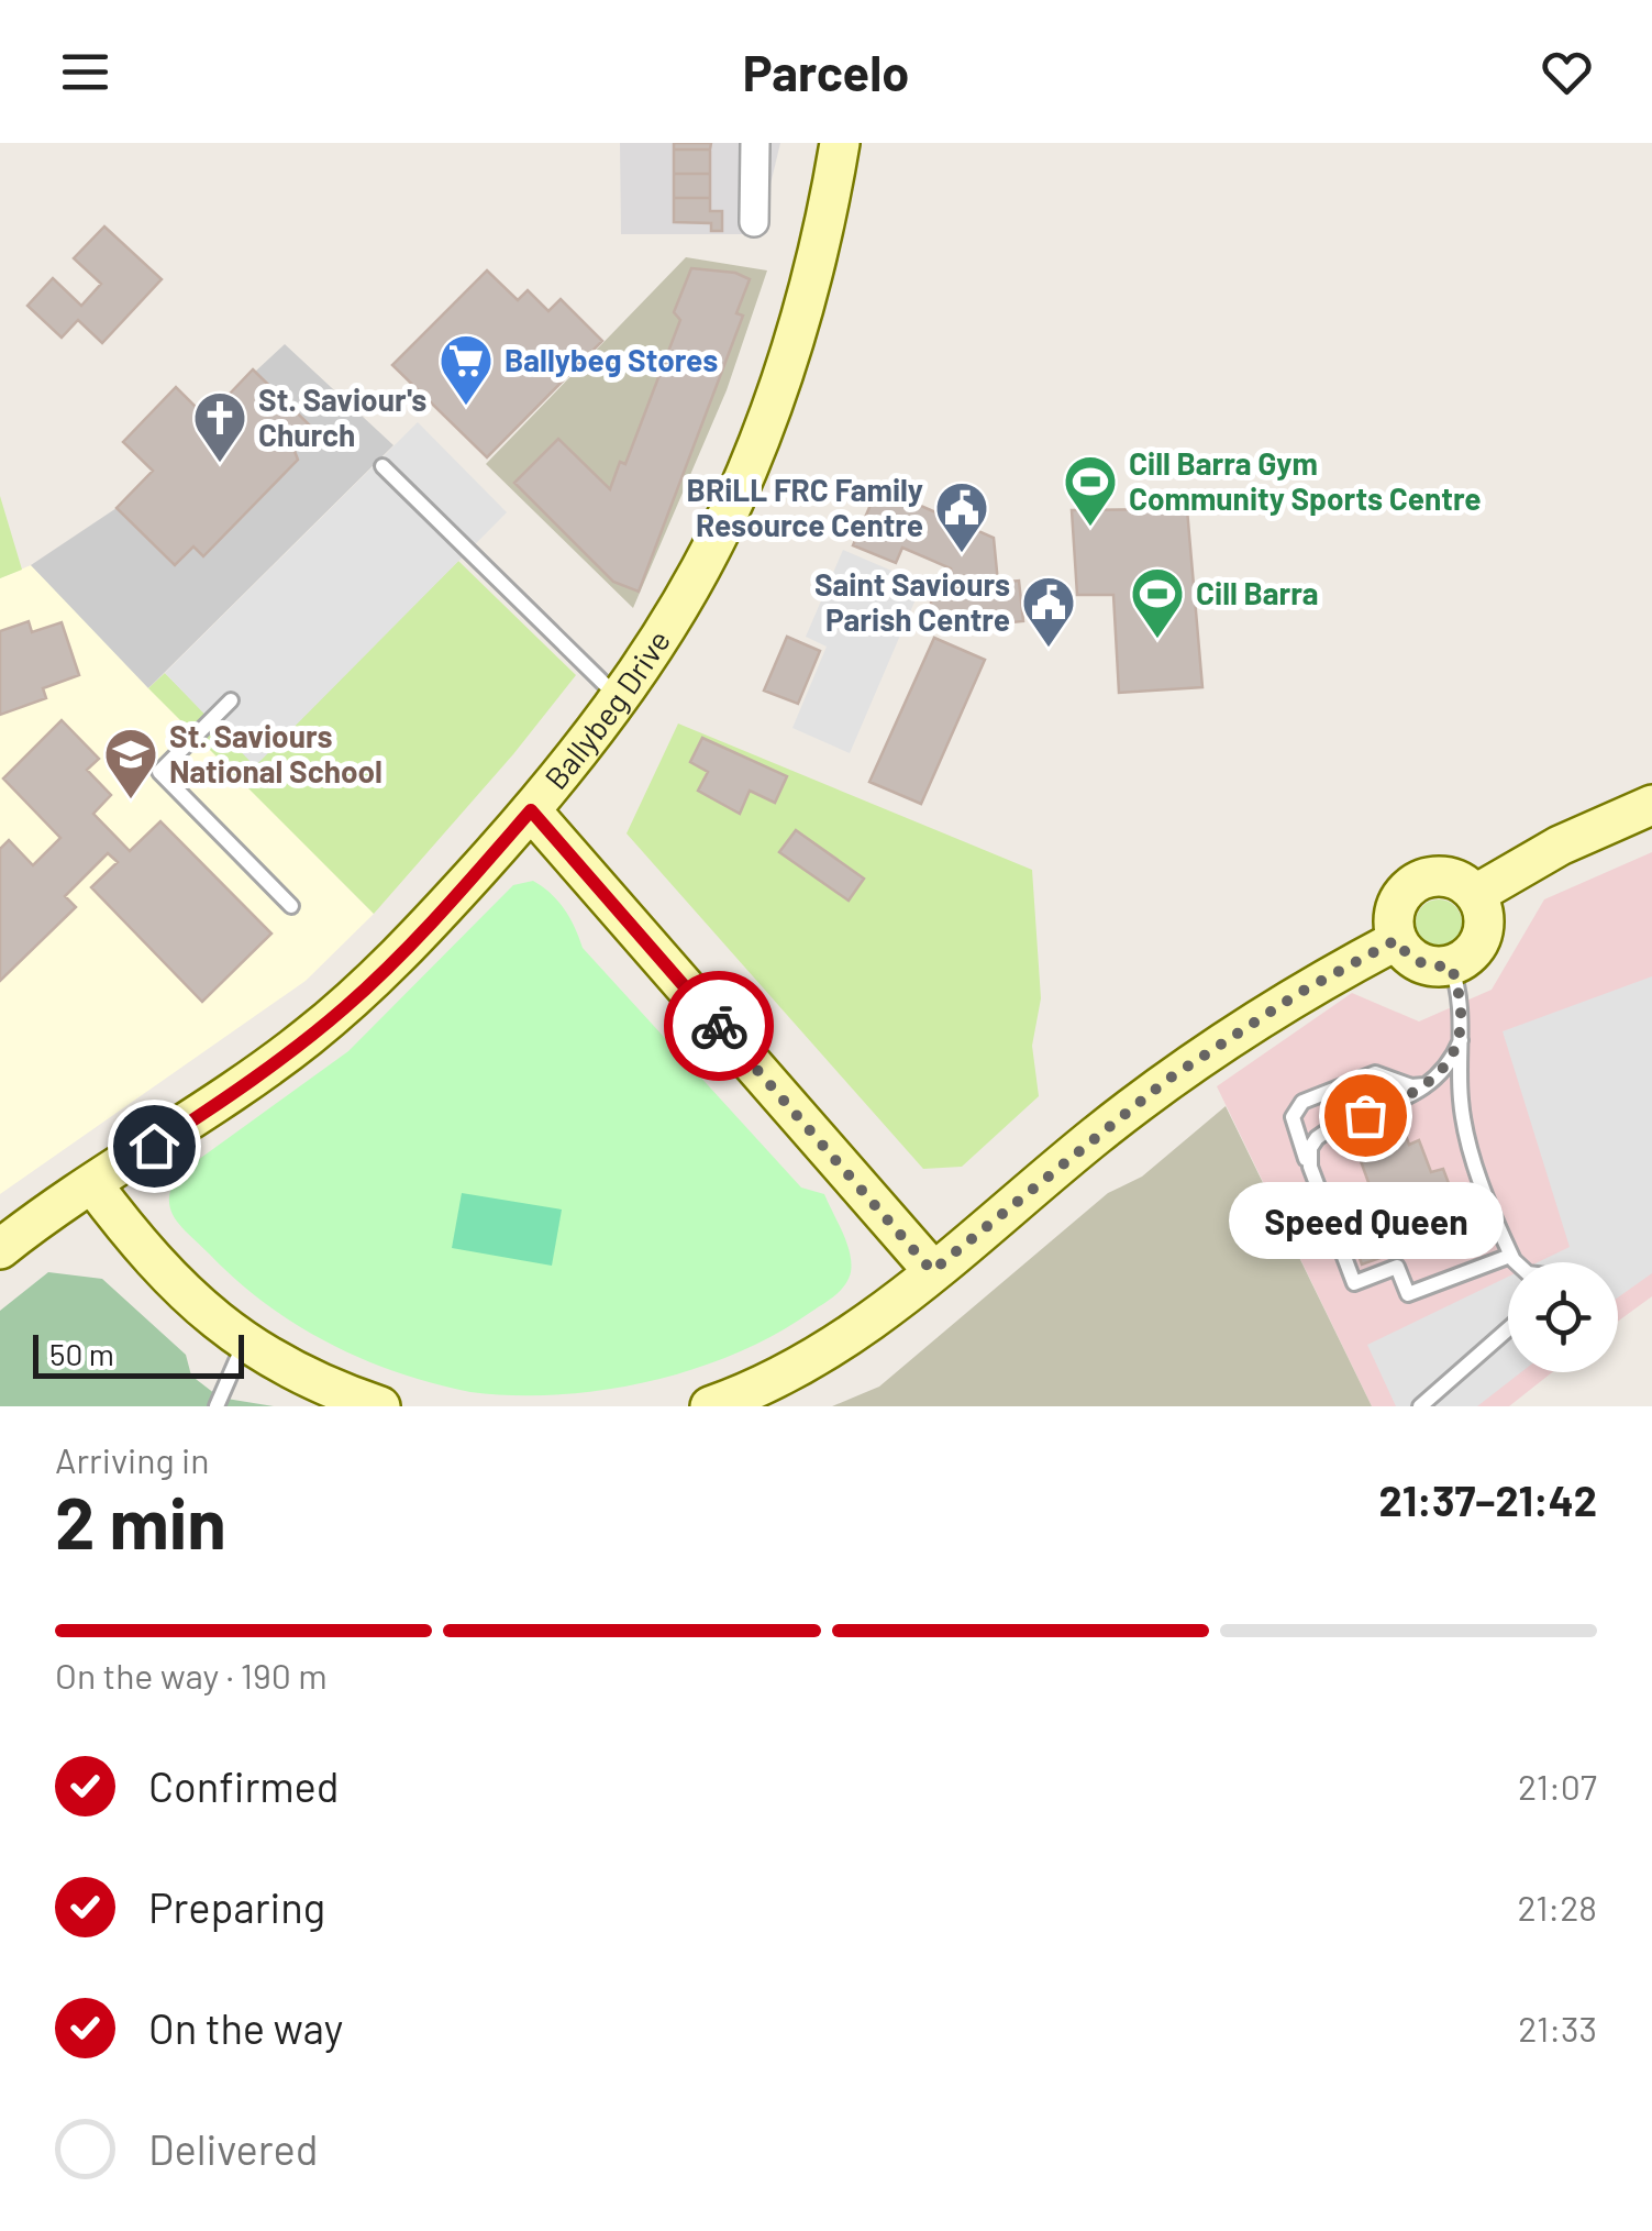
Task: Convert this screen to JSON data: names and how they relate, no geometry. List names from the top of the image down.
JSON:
{
  "streets": {
    "street": ["Ballybeg Drive"]
  },
  "places": {
    "supermarket": ["Ballybeg Stores"],
    "church": ["St. Saviour's Church"],
    "sports": ["Cill Barra Gym Community Sports Centre", "Cill Barra"],
    "public building": ["BRiLL FRC Family Resource Centre", "Saint Saviours Parish Centre"],
    "school or university": ["St. Saviours National School"],
    "other": ["Speed Queen"]
  },
  "scale_bar": "50 m",
  "page": {
    "header": "Parcelo",
    "bubble": "Speed Queen",
    "scale": "50 m",
    "heading": ["2 min", "Arriving in", "21:37–21:42"],
    "bar": "On the way · 190 m",
    "list": [
      ["Confirmed", "21:07"],
      ["Preparing", "21:28"],
      ["On the way", "21:33"],
      "Delivered"
    ]
  }
}
